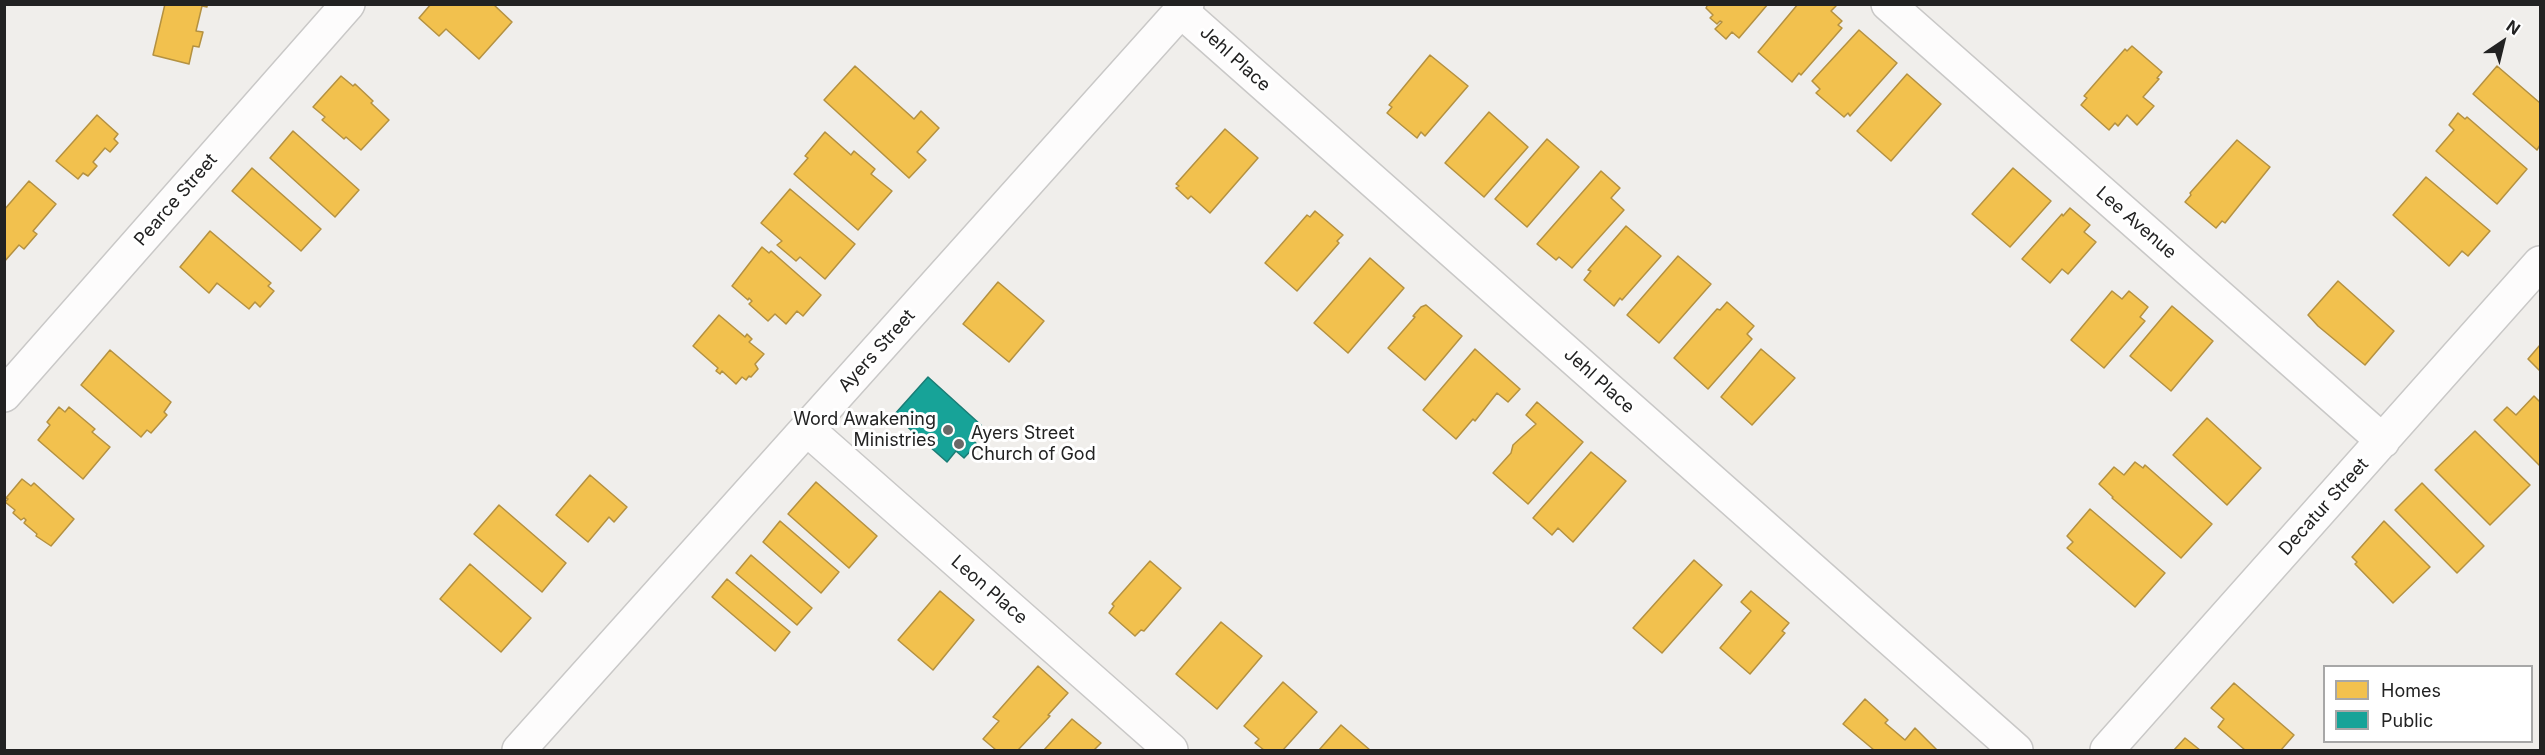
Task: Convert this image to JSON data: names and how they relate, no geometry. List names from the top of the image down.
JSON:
{
  "streets": {
    "street": [
      "Jehl Place",
      "Pearce Street",
      "Lee Avenue",
      "Ayers Street",
      "Decatur Street",
      "Leon Place"
    ]
  },
  "crossings": [
    ["Jehl Place", "Ayers Street"],
    ["Lee Avenue", "Decatur Street"],
    ["Ayers Street", "Leon Place"]
  ],
  "places": ["Word Awakening Ministries", "Ayers Street Church of God"],
  "legend": ["Homes", "Public"],
  "north": "top right"
}
